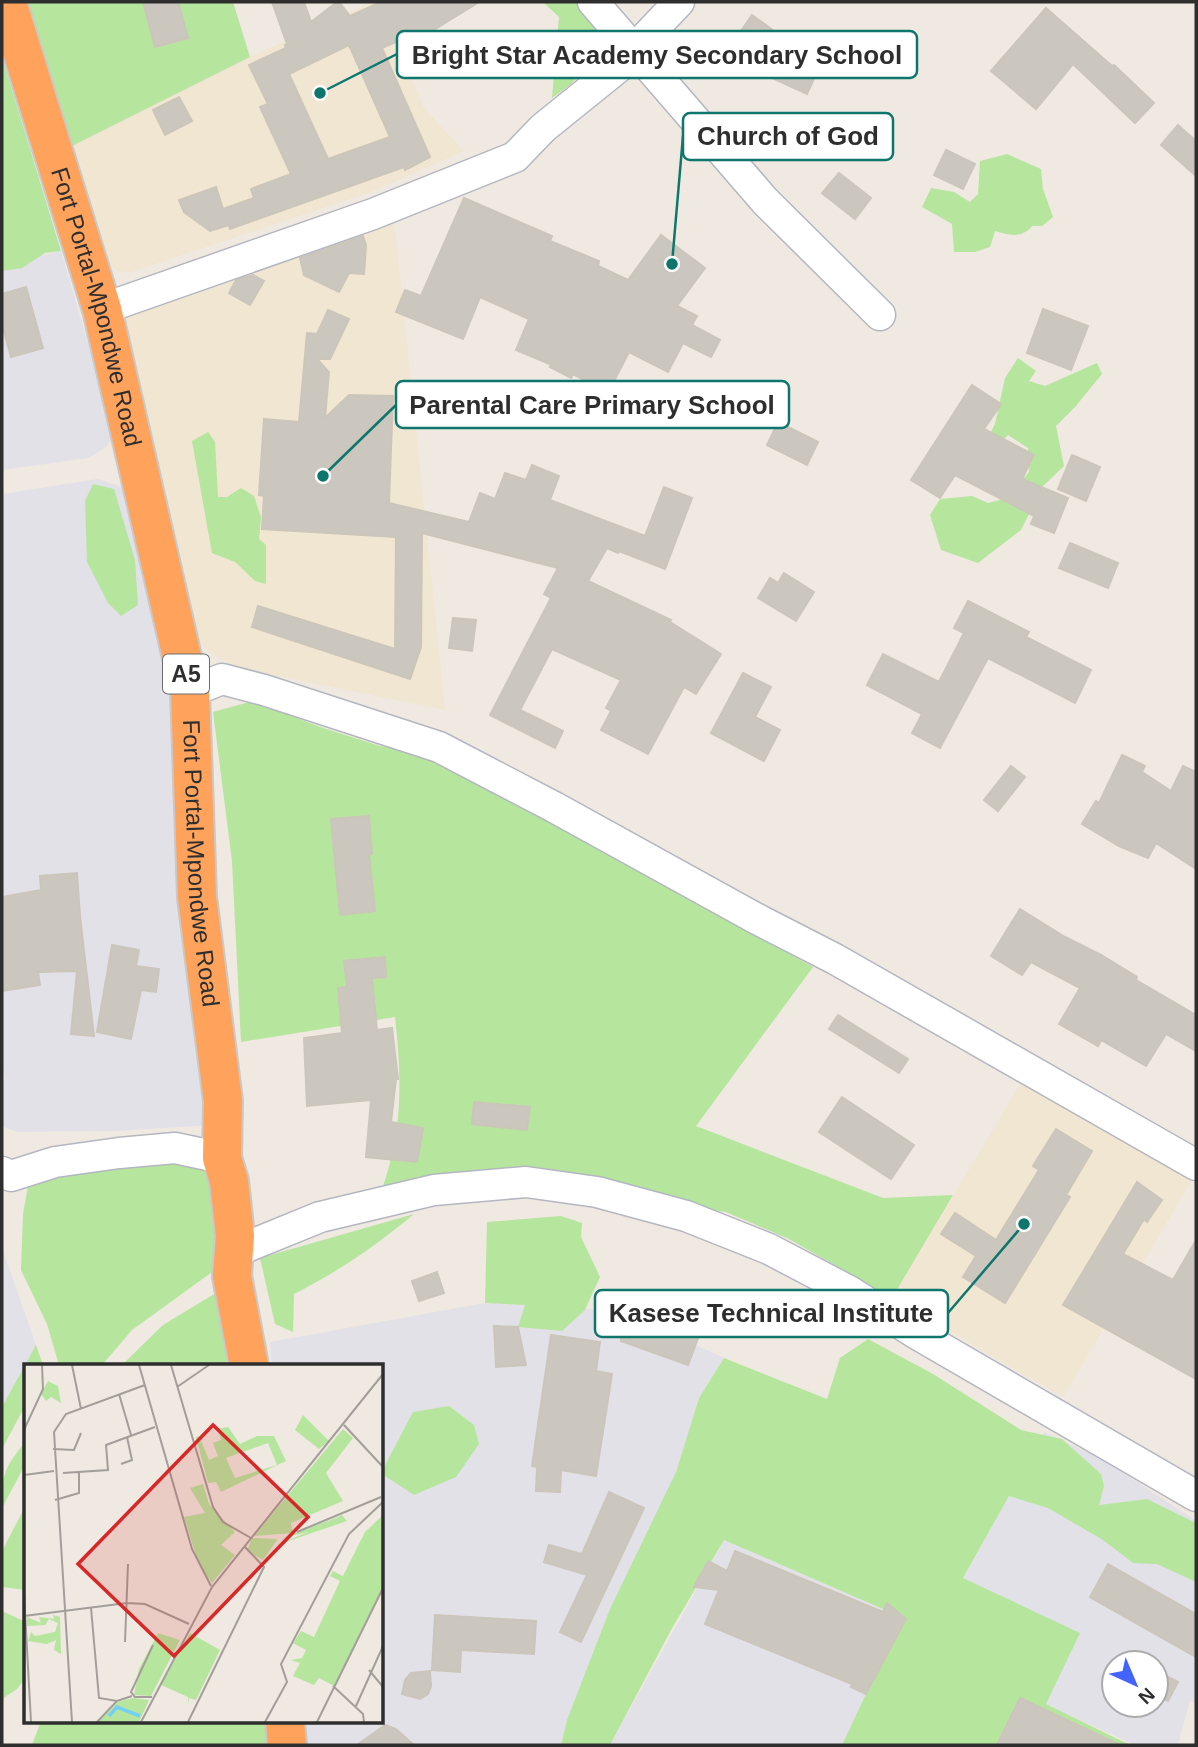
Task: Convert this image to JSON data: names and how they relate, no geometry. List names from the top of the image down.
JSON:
{
  "streets": {
    "highway": ["Fort Portal-Mpondwe Road", "A5"]
  },
  "places": [
    "Bright Star Academy Secondary School",
    "Church of God",
    "Parental Care Primary School",
    "Kasese Technical Institute"
  ],
  "north": "bottom right"
}
